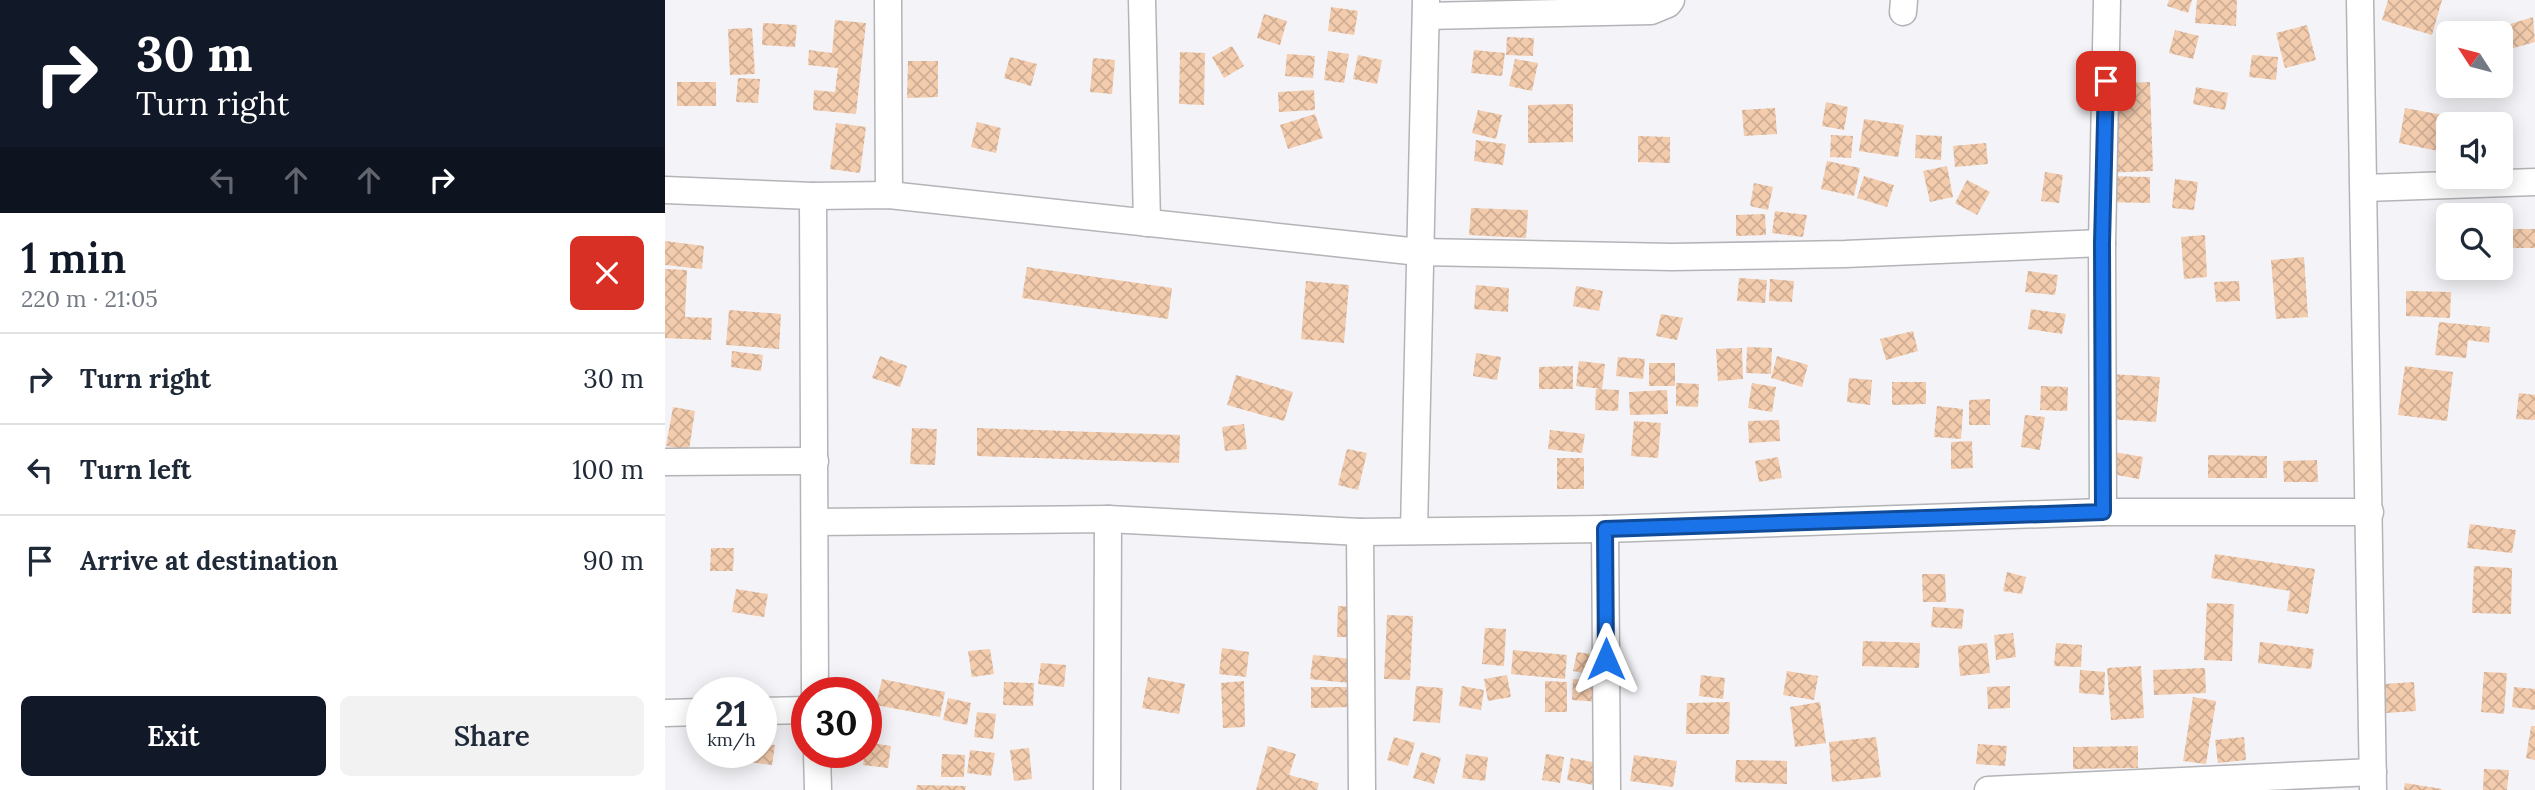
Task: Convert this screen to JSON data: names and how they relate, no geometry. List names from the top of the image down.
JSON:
{
  "north": "top left",
  "page": {
    "turn": ["30 m", "Turn right"],
    "heading": ["1 min", "220 m · 21:05"],
    "list": [
      {
        "name": "Turn right",
        "value": "30 m"
      },
      {
        "name": "Turn left",
        "value": "100 m"
      },
      {
        "name": "Arrive at destination",
        "value": "90 m"
      }
    ],
    "speed": "21 km/h",
    "limit": "30",
    "buttons": ["Exit", "Share"]
  }
}
